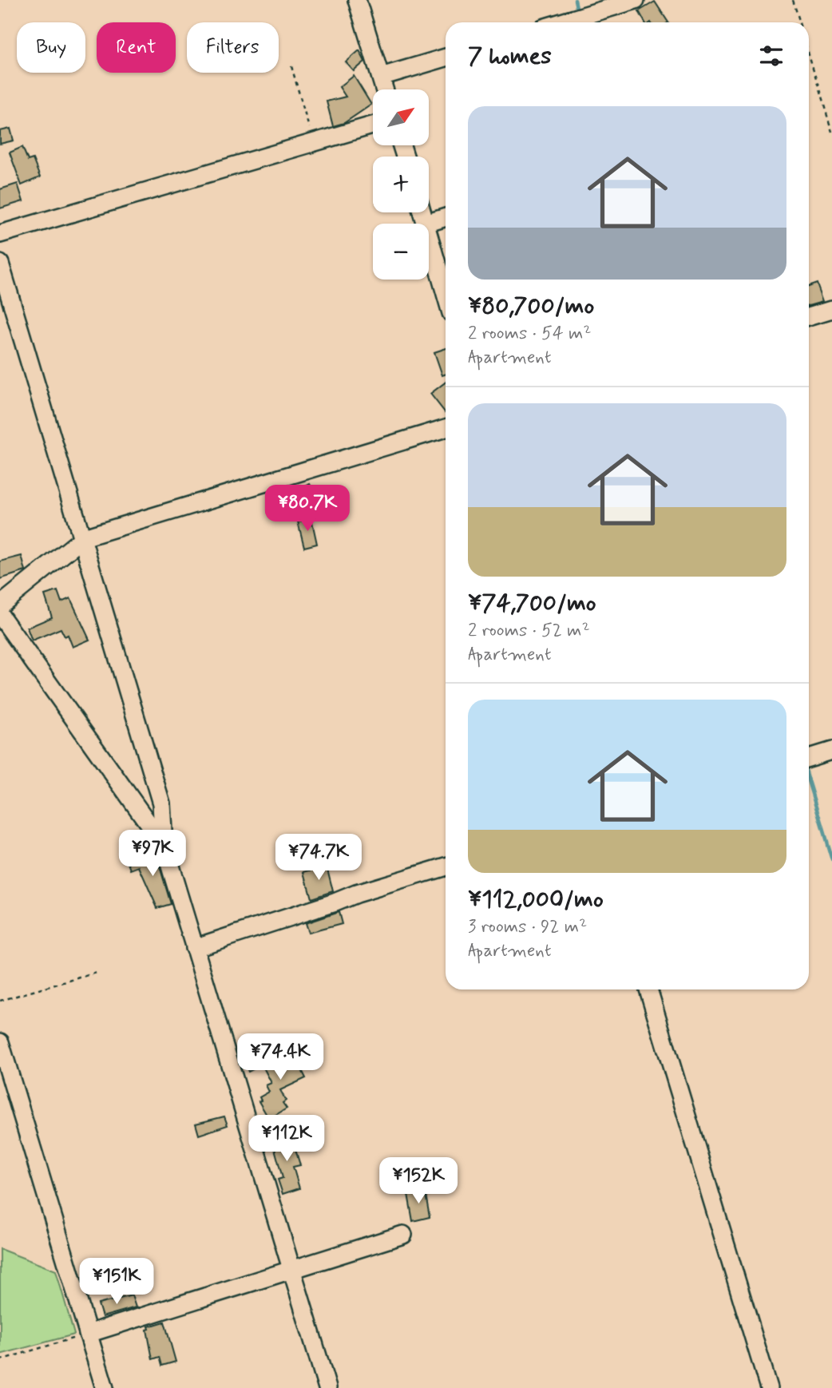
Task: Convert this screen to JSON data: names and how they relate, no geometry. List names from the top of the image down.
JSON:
{
  "north": "top right",
  "page": {
    "chip": ["Buy", "Rent", "Filters"],
    "heading": "7 homes",
    "map_buttons": ["+", "−"],
    "list": [
      {
        "name": "¥80,700/mo",
        "note": "2 rooms · 54 m² · Apartment"
      },
      {
        "name": "¥74,700/mo",
        "note": "2 rooms · 52 m² · Apartment"
      },
      {
        "name": "¥112,000/mo",
        "note": "3 rooms · 92 m² · Apartment"
      }
    ],
    "price": [
      "¥80.7K",
      "¥97K",
      "¥74.7K",
      "¥74.4K",
      "¥112K",
      "¥152K",
      "¥151K"
    ]
  }
}
